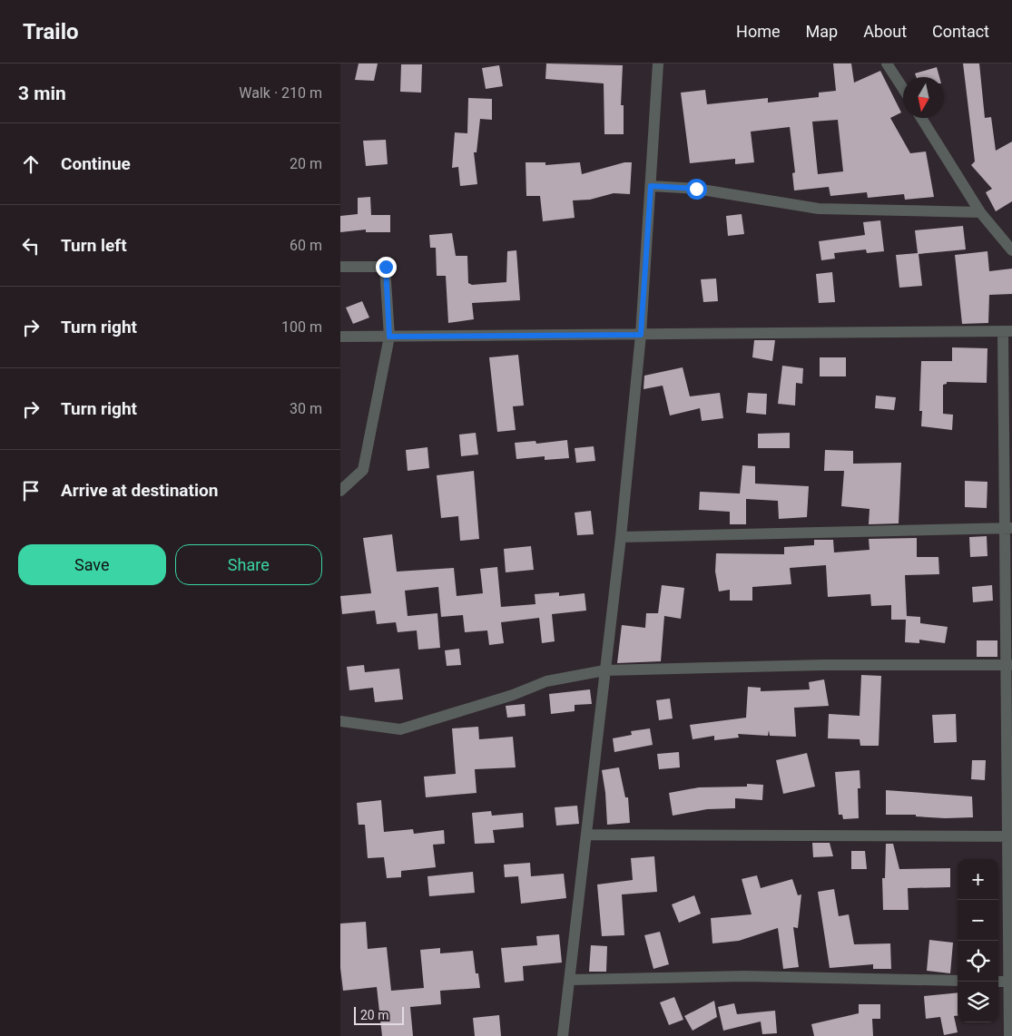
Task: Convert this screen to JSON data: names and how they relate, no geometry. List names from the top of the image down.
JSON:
{
  "scale_bar": "20 m",
  "north": "bottom",
  "page": {
    "header": "Trailo",
    "nav": [
      "Home",
      "Map",
      "About",
      "Contact"
    ],
    "heading": ["3 min", "Walk · 210 m"],
    "list": [
      ["Continue", "20 m"],
      ["Turn left", "60 m"],
      ["Turn right", "100 m"],
      ["Turn right", "30 m"],
      "Arrive at destination"
    ],
    "buttons": ["Save", "Share"],
    "map_buttons": ["+", "−"],
    "scale": "20 m"
  }
}
